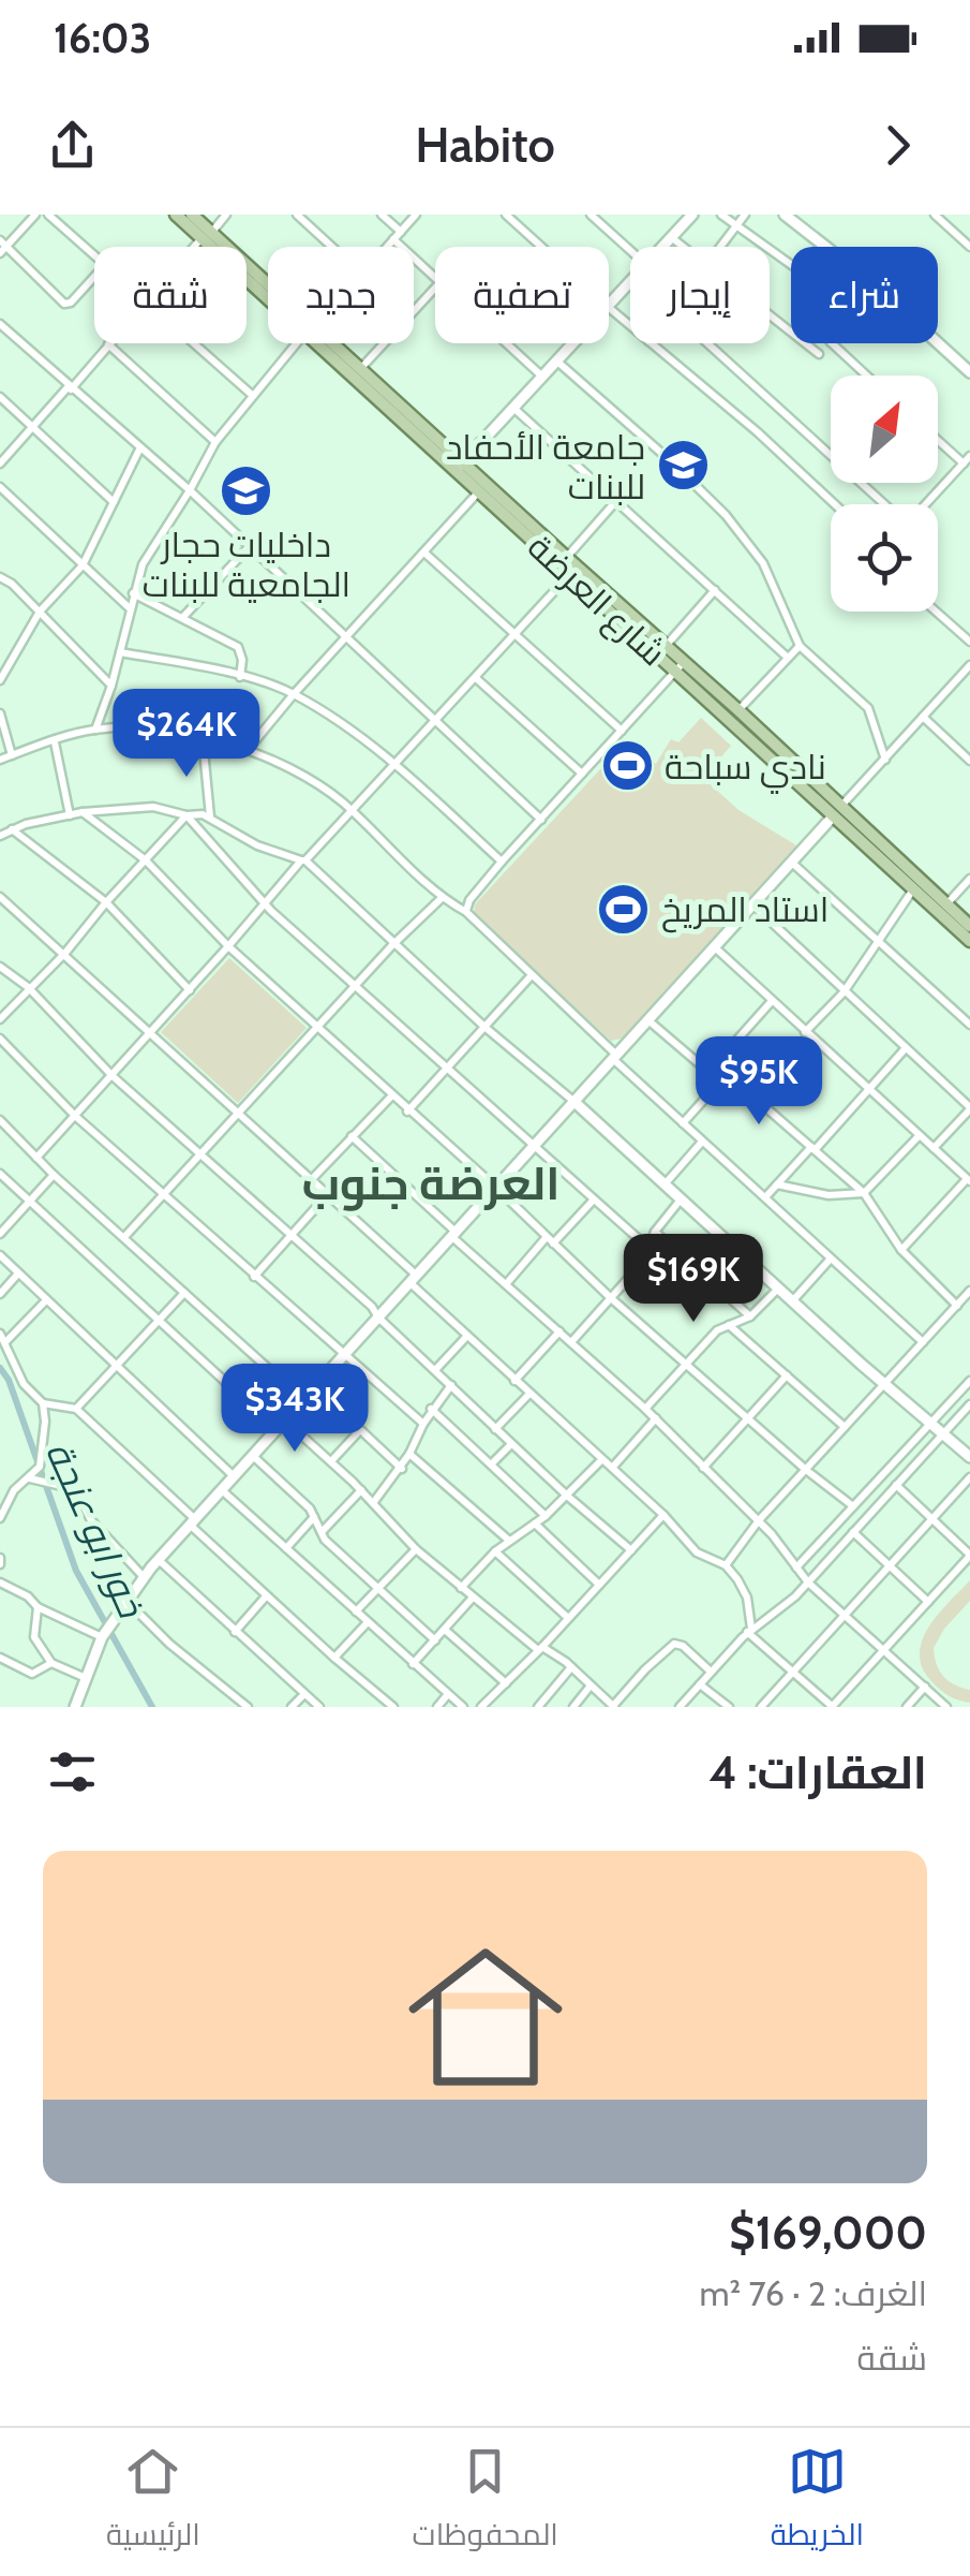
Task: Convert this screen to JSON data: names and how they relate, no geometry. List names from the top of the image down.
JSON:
{
  "streets": {
    "main road": ["شارع العرضة"]
  },
  "districts": ["العرضة جنوب"],
  "water": ["خور ابو عنجة"],
  "places": {
    "school or university": ["جامعة الأحفاد للبنات", "داخليات حجار الجامعية للبنات"],
    "sports": ["نادي سباحة", "استاد المريخ"]
  },
  "north": "top right",
  "page": {
    "status": "16:03",
    "header": "Habito",
    "chip": [
      "شراء",
      "إيجار",
      "تصفية",
      "جديد",
      "شقة"
    ],
    "price": [
      "$264K",
      "$95K",
      "$169K",
      "$343K"
    ],
    "heading": "العقارات: 4",
    "list": [
      {
        "name": "$169,000",
        "note": "الغرف: 2 · 76 m² · شقة"
      }
    ],
    "tabs": ["الخريطة", "المحفوظات", "الرئيسية"]
  }
}
